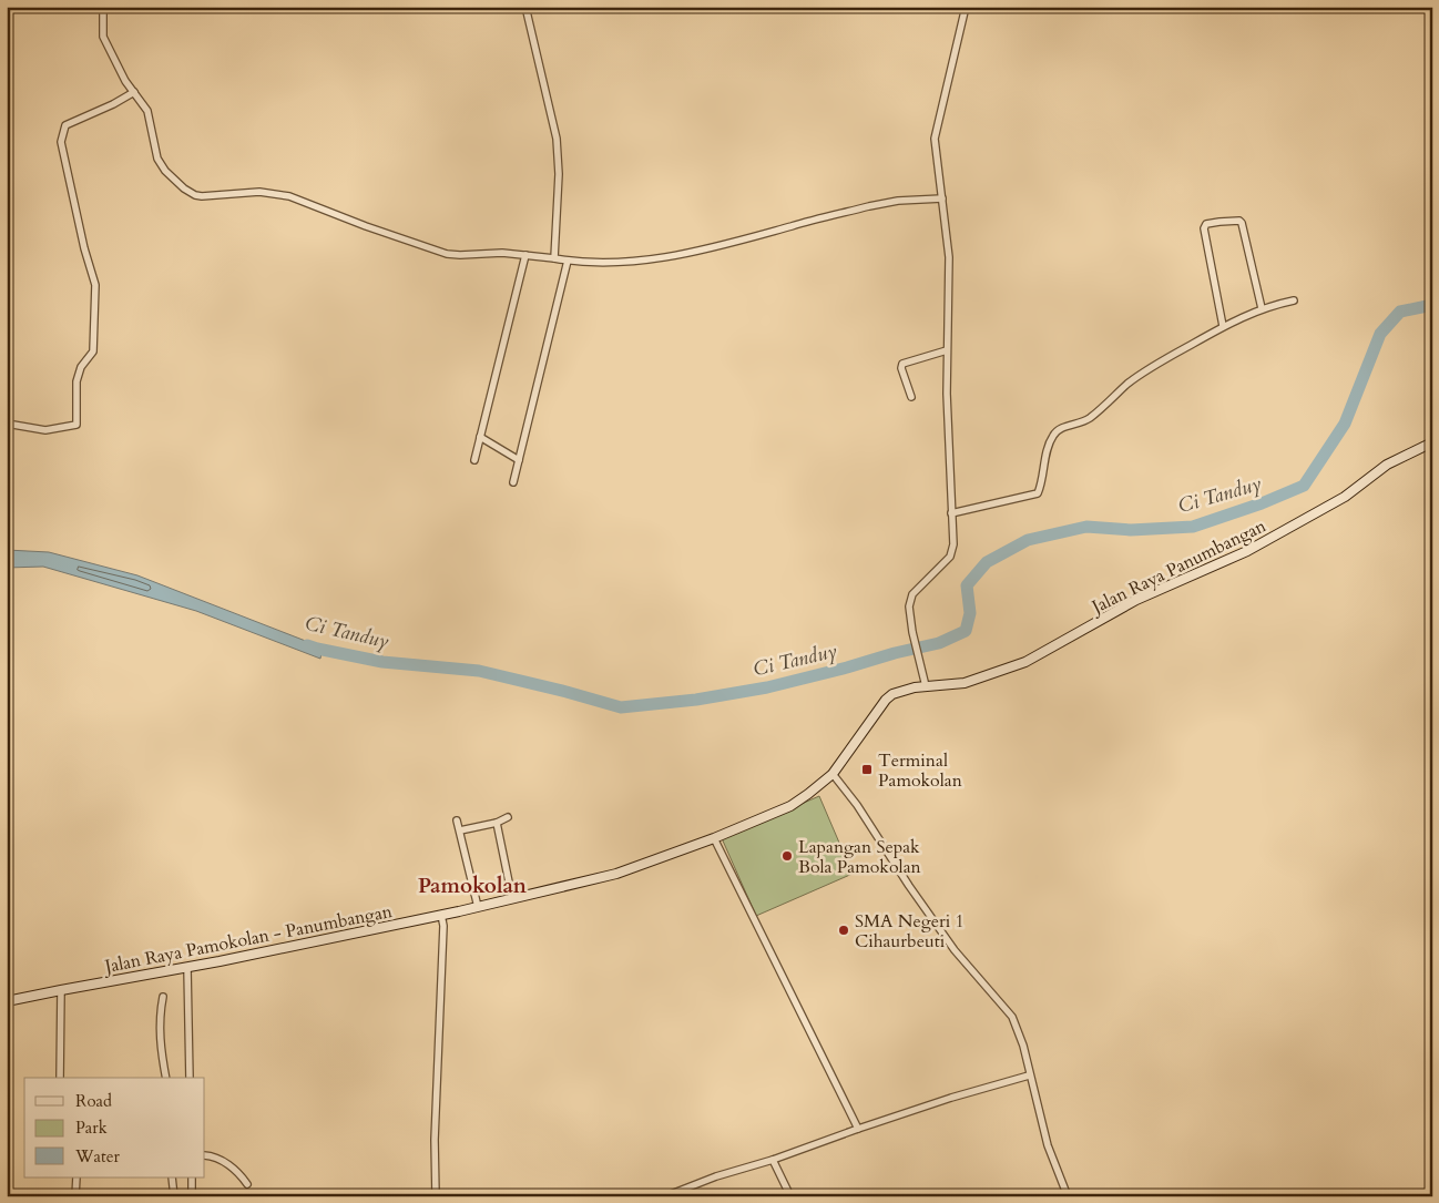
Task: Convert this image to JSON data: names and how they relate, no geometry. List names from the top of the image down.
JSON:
{
  "streets": {
    "main road": ["Jalan Raya Panumbangan", "Jalan Raya Pamokolan - Panumbangan"]
  },
  "crossings": [
    ["Jalan Raya Panumbangan", "Jalan Raya Pamokolan - Panumbangan"]
  ],
  "districts": ["Pamokolan"],
  "water": ["Ci Tanduy"],
  "places": {
    "transit": ["Terminal Pamokolan"],
    "other": ["Lapangan Sepak Bola Pamokolan", "SMA Negeri 1 Cihaurbeuti"]
  },
  "legend": ["Road", "Park", "Water"]
}
